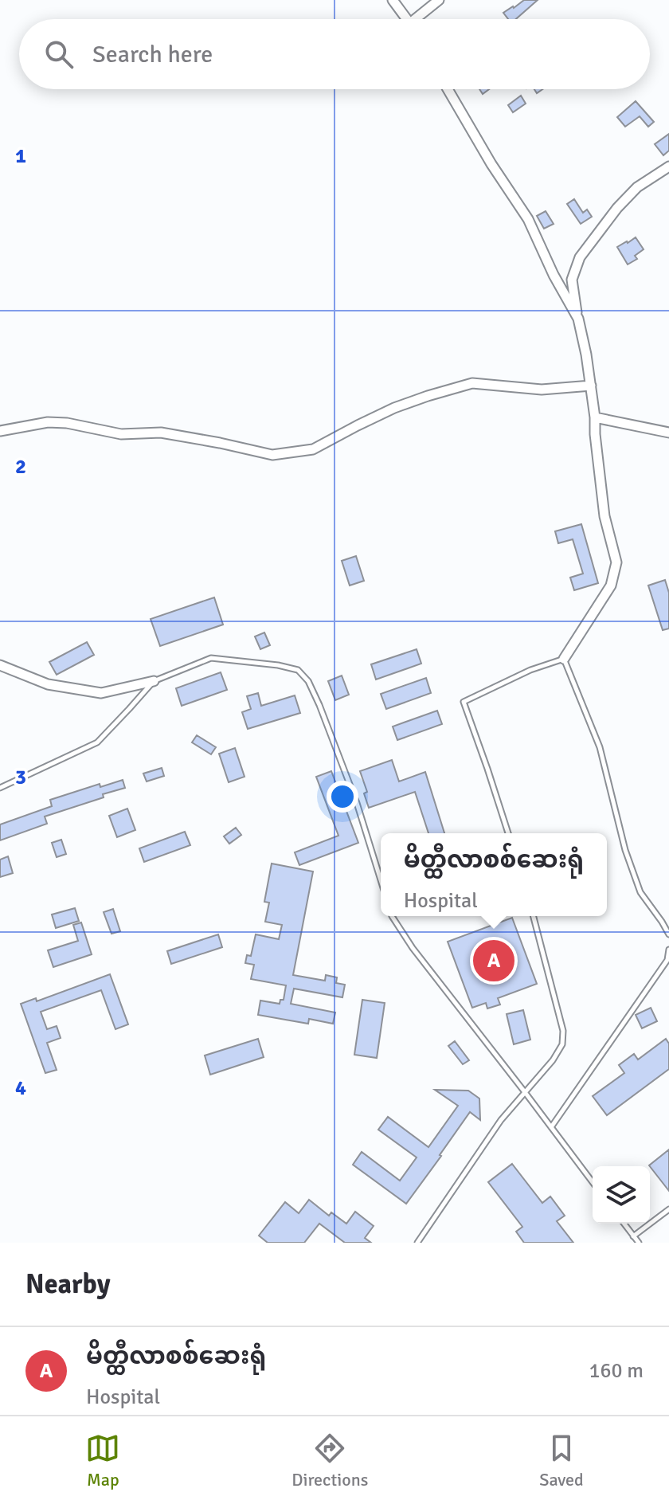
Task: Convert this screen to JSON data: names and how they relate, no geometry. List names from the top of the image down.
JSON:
{
  "page": {
    "search": "Search here",
    "popup": ["မိတ္ထီလာစစ်ဆေးရုံ", "Hospital"],
    "pins": "A",
    "heading": "Nearby",
    "list": [
      {
        "mark": "A",
        "name": "မိတ္ထီလာစစ်ဆေးရုံ",
        "note": "Hospital",
        "value": "160 m"
      }
    ],
    "nav": ["Map", "Directions", "Saved"]
  },
  "grid": {
    "rows": [
      "1",
      "2",
      "3",
      "4"
    ]
  }
}
